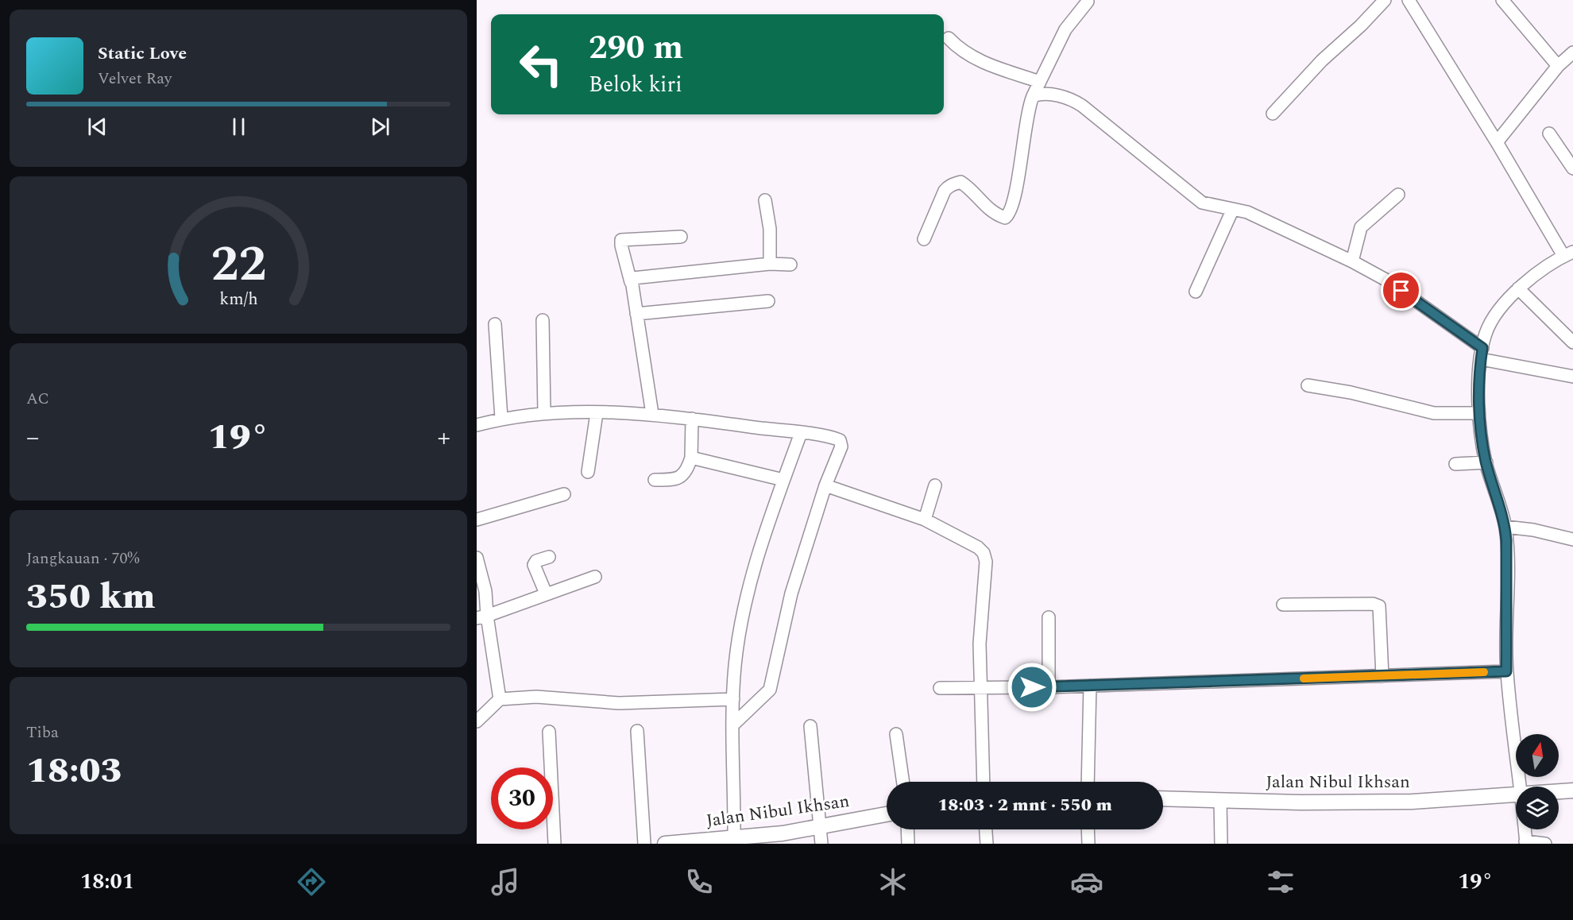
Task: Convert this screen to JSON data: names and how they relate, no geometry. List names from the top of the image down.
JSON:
{
  "streets": {
    "street": ["Jalan Nibul Ikhsan"]
  },
  "north": "top",
  "page": {
    "turn": ["290 m", "Belok kiri"],
    "song": ["Static Love", "Velvet Ray"],
    "tile": [
      "AC",
      ["Jangkauan · 70%", "350 km"],
      ["Tiba", "18:03"]
    ],
    "heat": ["−", "19°", "+"],
    "limit": "30",
    "trip": "18:03 · 2 mnt · 550 m",
    "tabs": ["18:01", "19°"],
    "gauge": ["22", "km/h"]
  }
}
